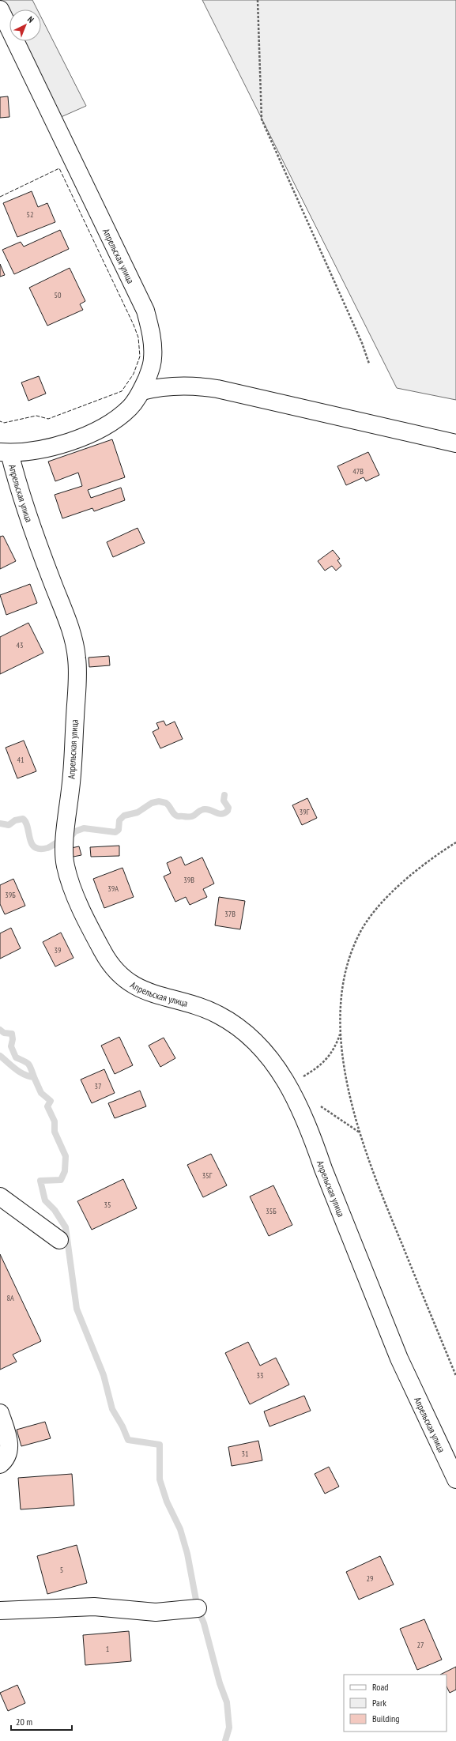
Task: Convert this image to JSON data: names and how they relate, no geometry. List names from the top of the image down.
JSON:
{
  "streets": {
    "street": ["Апрельская улица"]
  },
  "house_numbers": [
    "52",
    "50",
    "47В",
    "43",
    "41",
    "39Г",
    "39В",
    "39А",
    "39Б",
    "37В",
    "39",
    "37",
    "35Г",
    "35",
    "35Б",
    "8А",
    "33",
    "31",
    "5",
    "29",
    "27",
    "1"
  ],
  "legend": ["Road", "Park", "Building"],
  "scale_bar": "20 m",
  "north": "top right"
}
